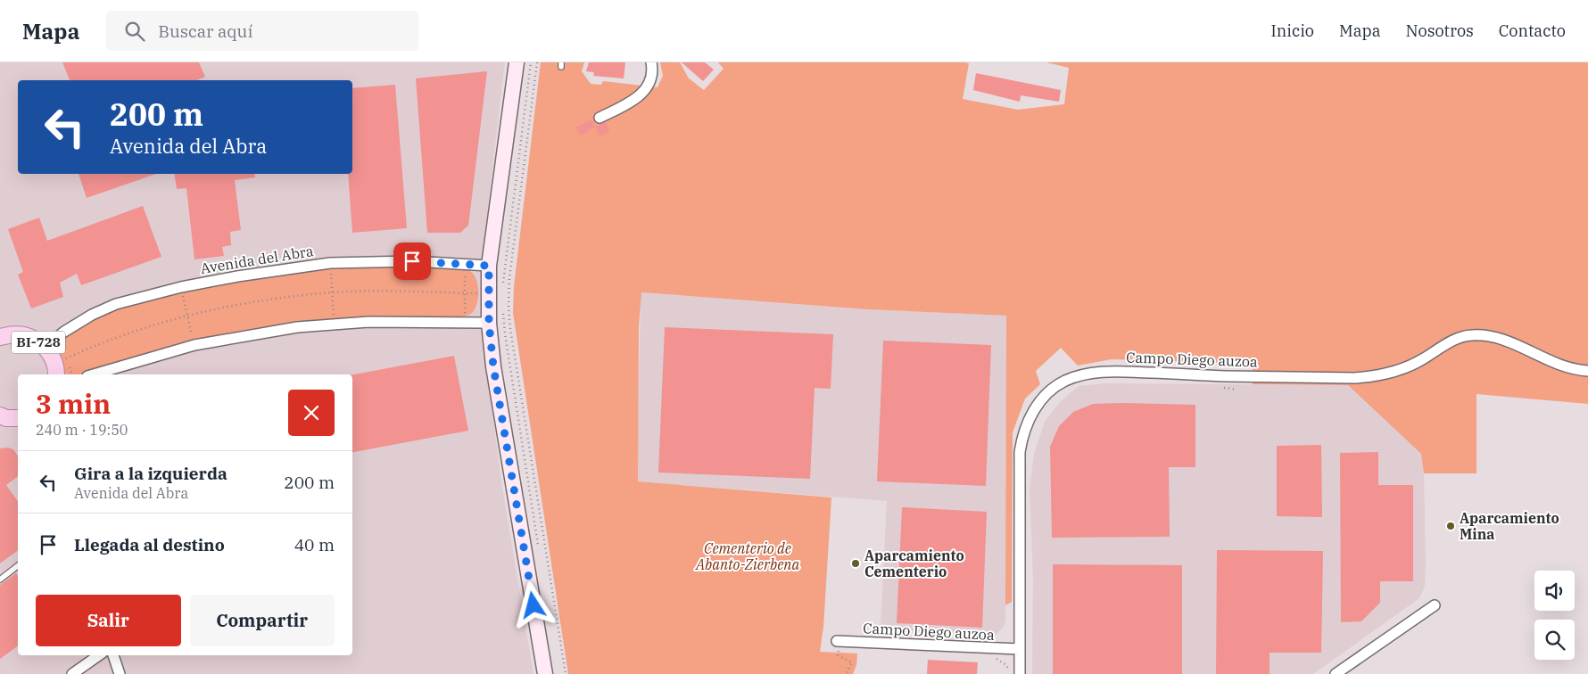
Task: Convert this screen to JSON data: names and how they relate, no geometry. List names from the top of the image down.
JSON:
{
  "streets": {
    "main road": ["BI-728"],
    "street": ["Avenida del Abra", "Campo Diego auzoa"]
  },
  "crossings": [
    ["Avenida del Abra", "BI-728"]
  ],
  "parks": ["Cementerio de Abanto-Zierbena"],
  "places": ["Aparcamiento Mina", "Aparcamiento Cementerio"],
  "page": {
    "header": "Mapa",
    "search": "Buscar aquí",
    "nav": [
      "Inicio",
      "Mapa",
      "Nosotros",
      "Contacto"
    ],
    "turn": ["200 m", "Avenida del Abra"],
    "heading": ["3 min", "240 m · 19:50"],
    "list": [
      {
        "name": "Gira a la izquierda",
        "note": "Avenida del Abra",
        "value": "200 m"
      },
      {
        "name": "Llegada al destino",
        "value": "40 m"
      }
    ],
    "buttons": ["Salir", "Compartir"]
  }
}
